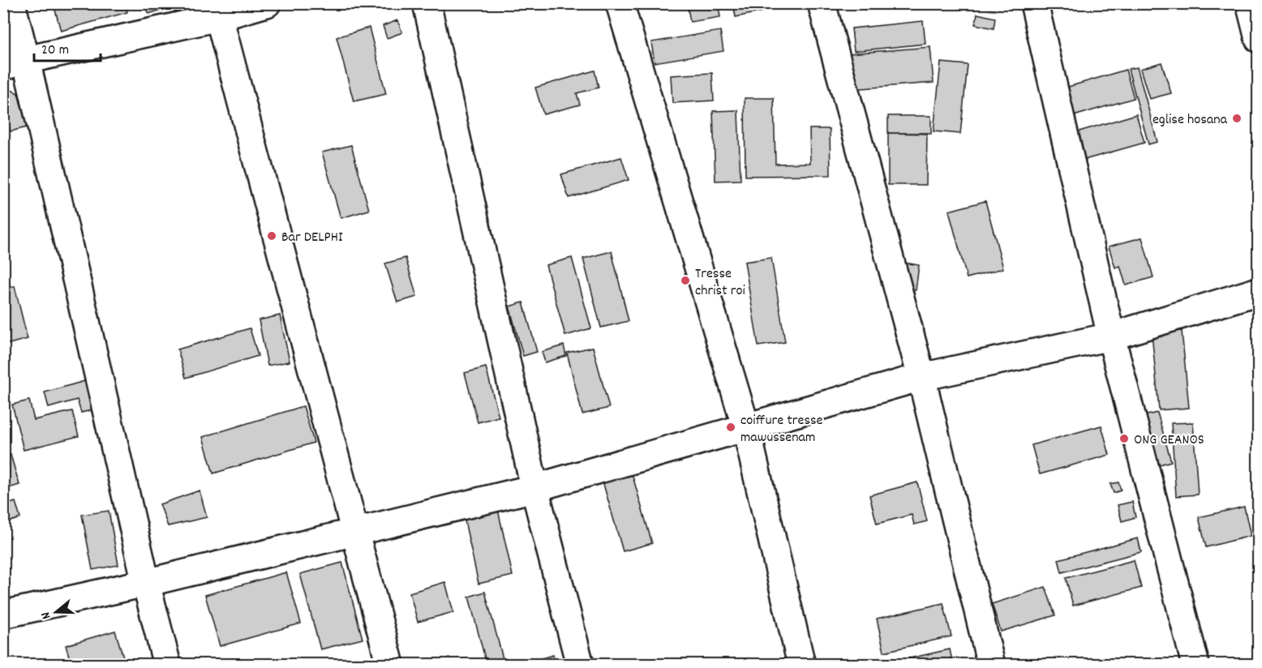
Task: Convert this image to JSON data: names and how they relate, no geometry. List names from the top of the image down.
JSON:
{
  "places": [
    "eglise hosana",
    "Bar DELPHI",
    "Tresse christ roi",
    "coiffure tresse mawussenam",
    "ONG GEANOS"
  ],
  "scale_bar": "20 m",
  "north": "left"
}
